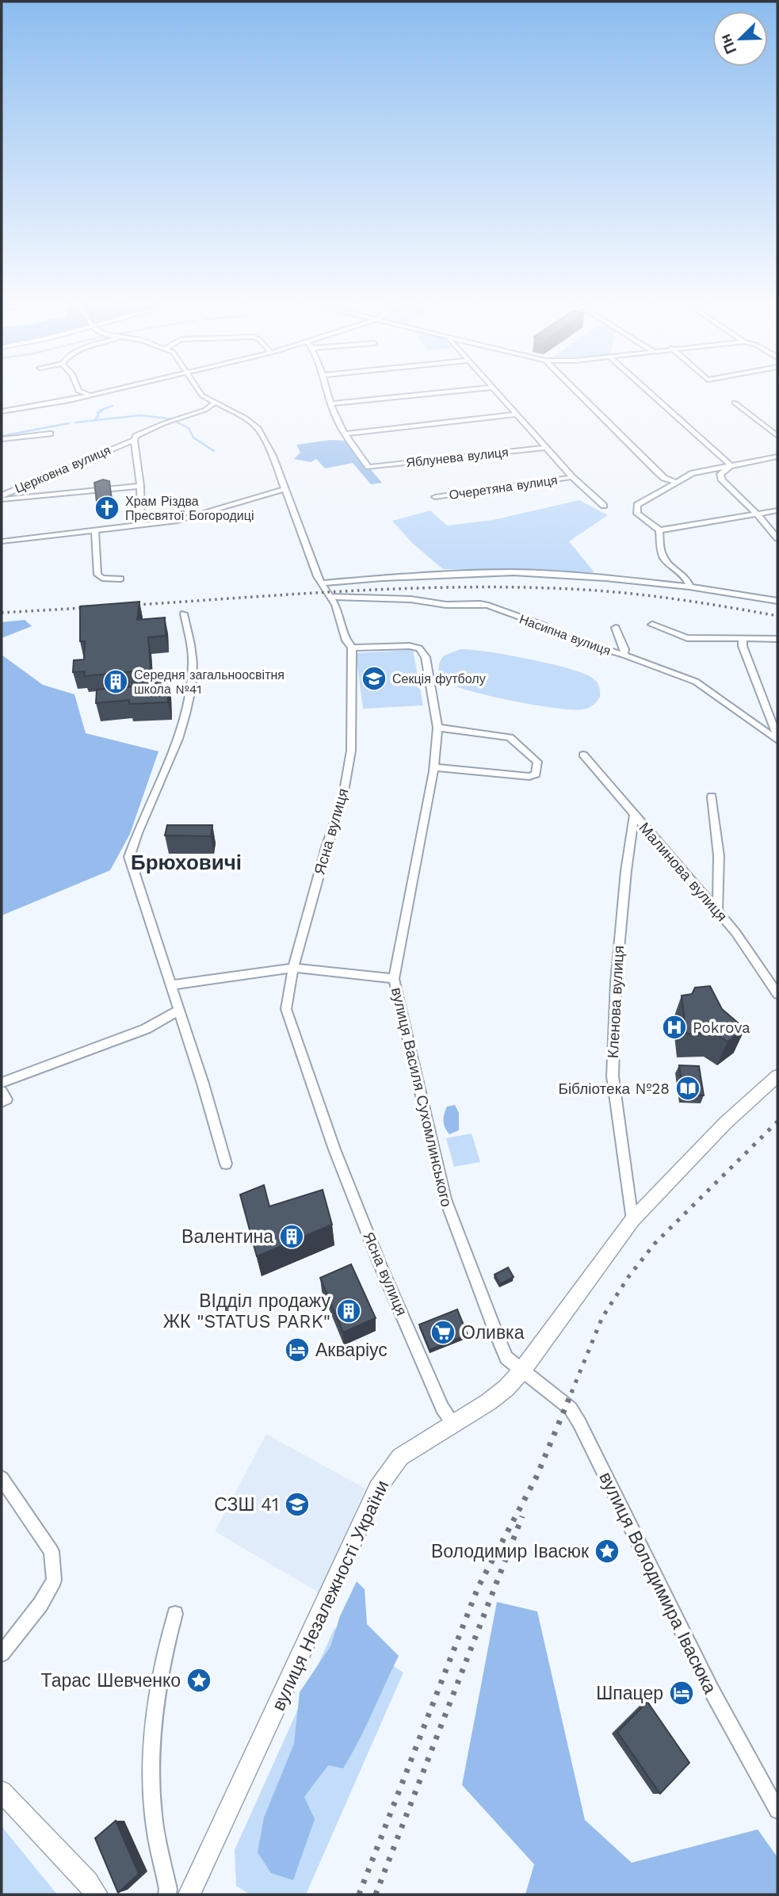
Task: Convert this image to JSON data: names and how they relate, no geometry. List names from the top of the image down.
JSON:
{
  "streets": {
    "main road": ["вулиця Незалежності України"],
    "street": [
      "Яблунева вулиця",
      "Церковна вулиця",
      "Очеретяна вулиця",
      "Насипна вулиця",
      "Ясна вулиця",
      "Малинова вулиця",
      "Кленова вулиця",
      "вулиця Василя Сухомлинського",
      "вулиця Володимира Івасюка"
    ]
  },
  "crossings": [
    ["Церковна вулиця", "Ясна вулиця"],
    ["Насипна вулиця", "Ясна вулиця"],
    ["Ясна вулиця", "вулиця Василя Сухомлинського"],
    ["Ясна вулиця", "вулиця Незалежності України"],
    ["Малинова вулиця", "Кленова вулиця"],
    ["Кленова вулиця", "вулиця Незалежності України"],
    ["вулиця Василя Сухомлинського", "вулиця Володимира Івасюка"],
    ["вулиця Василя Сухомлинського", "вулиця Незалежності України"],
    ["вулиця Володимира Івасюка", "вулиця Незалежності України"]
  ],
  "districts": ["Брюховичі"],
  "places": {
    "church": ["Храм Різдва Пресвятої Богородиці"],
    "school or university": ["Секція футболу", "СЗШ 41"],
    "building": ["Середня загальноосвітня школа №41", "Валентина", "ВІдділ продажу ЖК \"STATUS PARK\""],
    "hospital": ["Pokrova"],
    "library": ["Бібліотека №28"],
    "supermarket": ["Оливка"],
    "hotel": ["Акваріус", "Шпацер"],
    "place": ["Володимир Івасюк", "Тарас Шевченко"]
  },
  "north": "bottom left"
}
